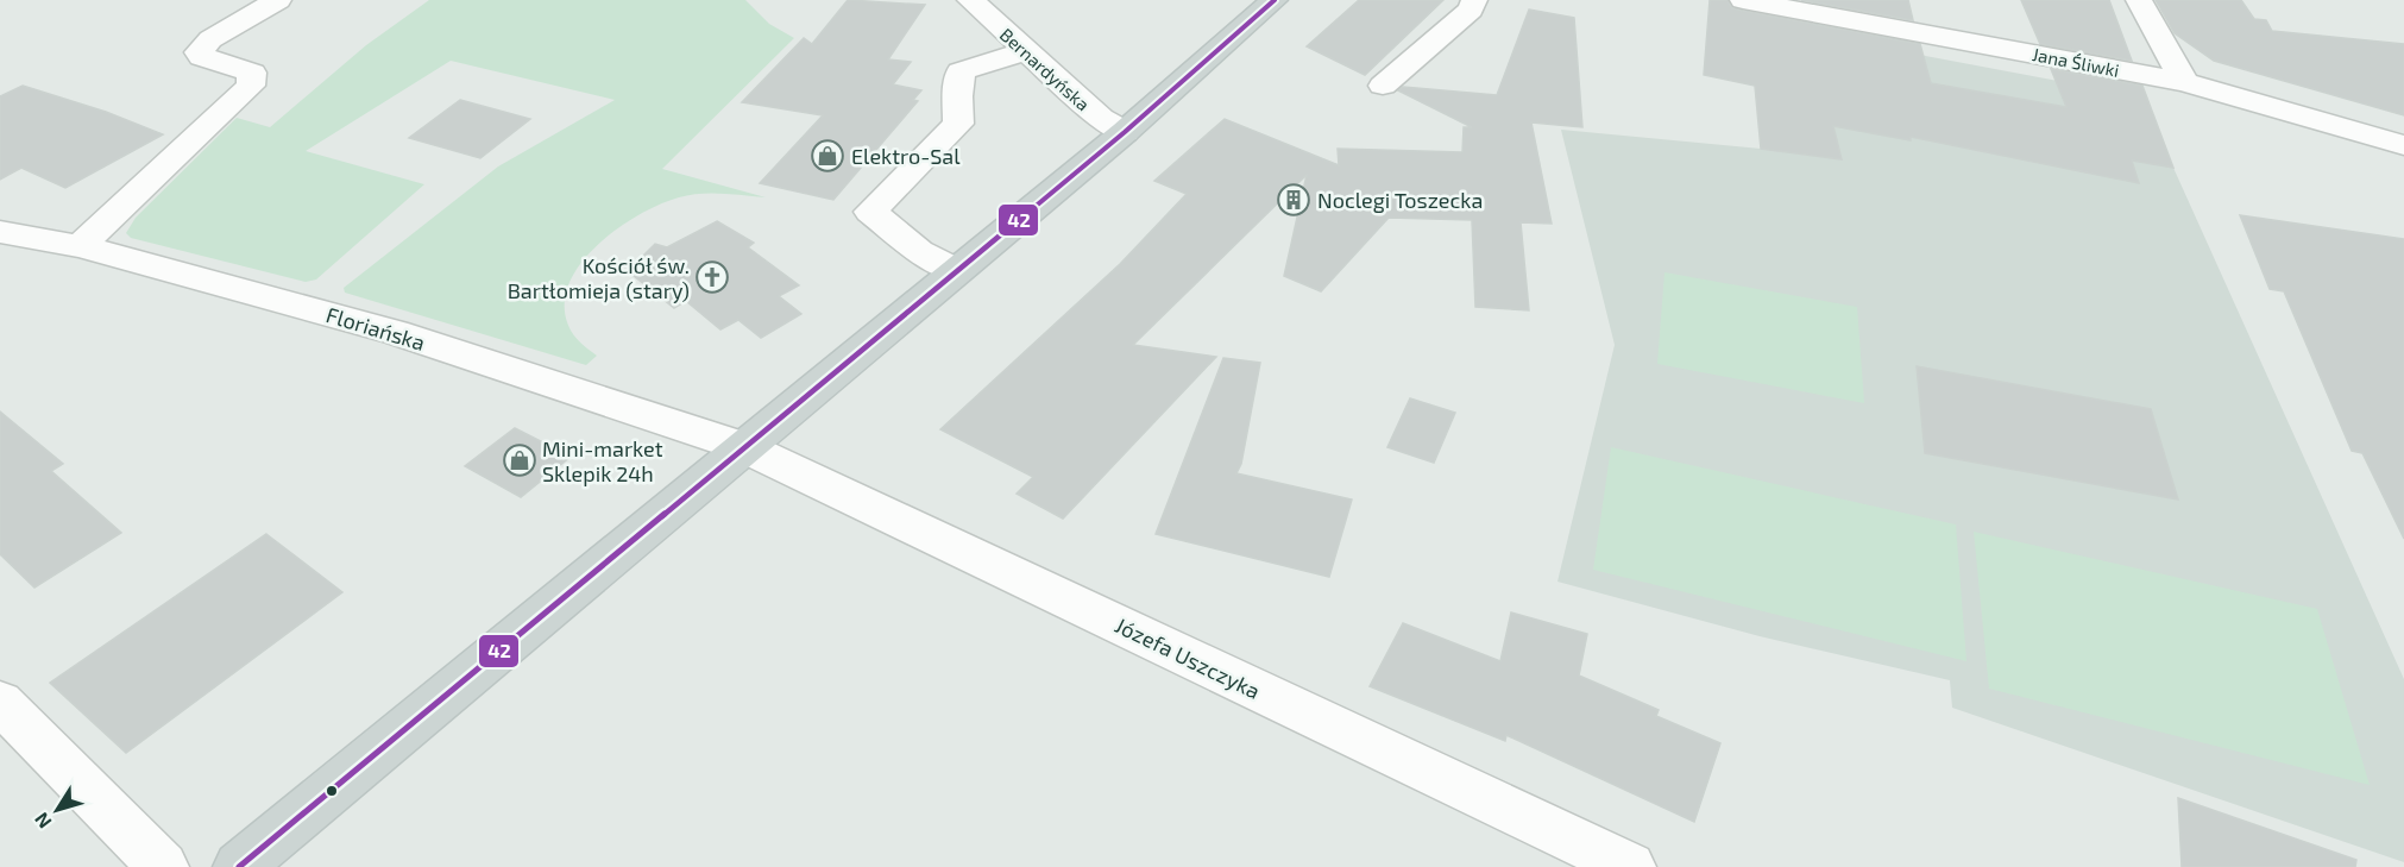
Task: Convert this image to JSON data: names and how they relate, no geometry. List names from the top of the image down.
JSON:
{
  "streets": {
    "street": [
      "Jana Śliwki",
      "Bernardyńska",
      "Floriańska",
      "Józefa Uszczyka"
    ]
  },
  "crossings": [
    ["Floriańska", "Józefa Uszczyka"]
  ],
  "places": {
    "shop": ["Elektro-Sal", "Mini-market Sklepik 24h"],
    "building": ["Noclegi Toszecka"],
    "church": ["Kościół św. Bartłomieja (stary)"]
  },
  "lines": ["transit line 42"],
  "north": "bottom left"
}
